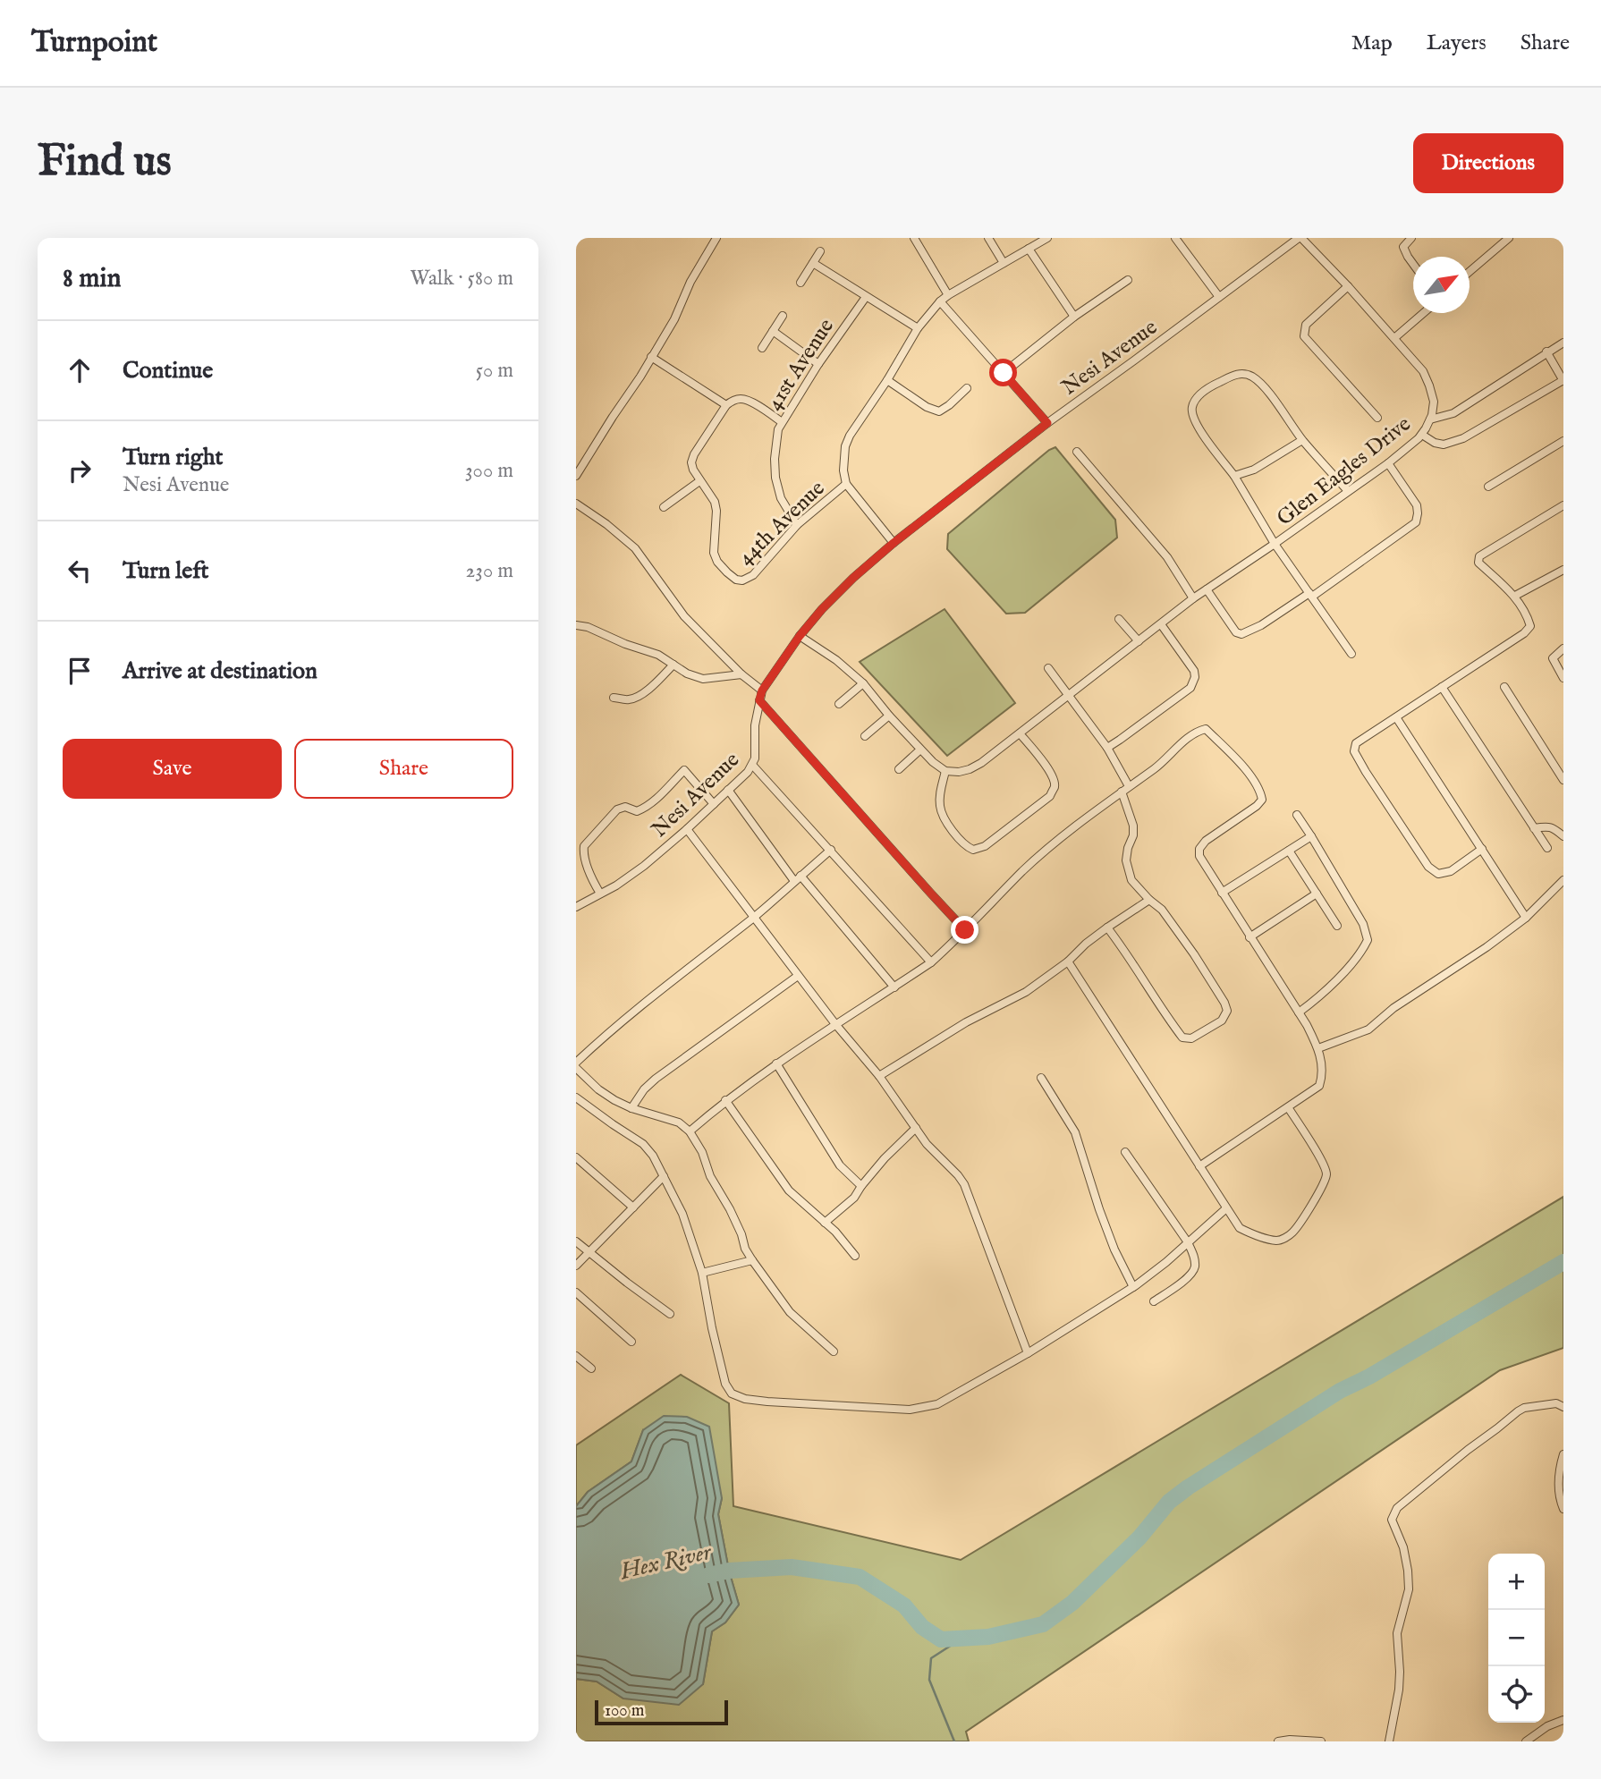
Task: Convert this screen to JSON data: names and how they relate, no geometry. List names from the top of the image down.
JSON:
{
  "streets": {
    "street": [
      "Nesi Avenue",
      "41st Avenue",
      "Glen Eagles Drive",
      "44th Avenue"
    ]
  },
  "crossings": [
    ["Nesi Avenue", "Glen Eagles Drive"],
    ["41st Avenue", "44th Avenue"]
  ],
  "water": ["Hex River"],
  "scale_bar": "100 m",
  "north": "top right",
  "page": {
    "header": "Turnpoint",
    "nav": ["Map", "Layers", "Share"],
    "buttons": [
      "Directions",
      ["Save", "Share"]
    ],
    "title": "Find us",
    "heading": ["8 min", "Walk · 580 m"],
    "list": [
      ["Continue", "50 m"],
      ["Turn right", "Nesi Avenue", "300 m"],
      ["Turn left", "230 m"],
      "Arrive at destination"
    ],
    "map_buttons": ["+", "−"],
    "scale": "100 m"
  }
}
